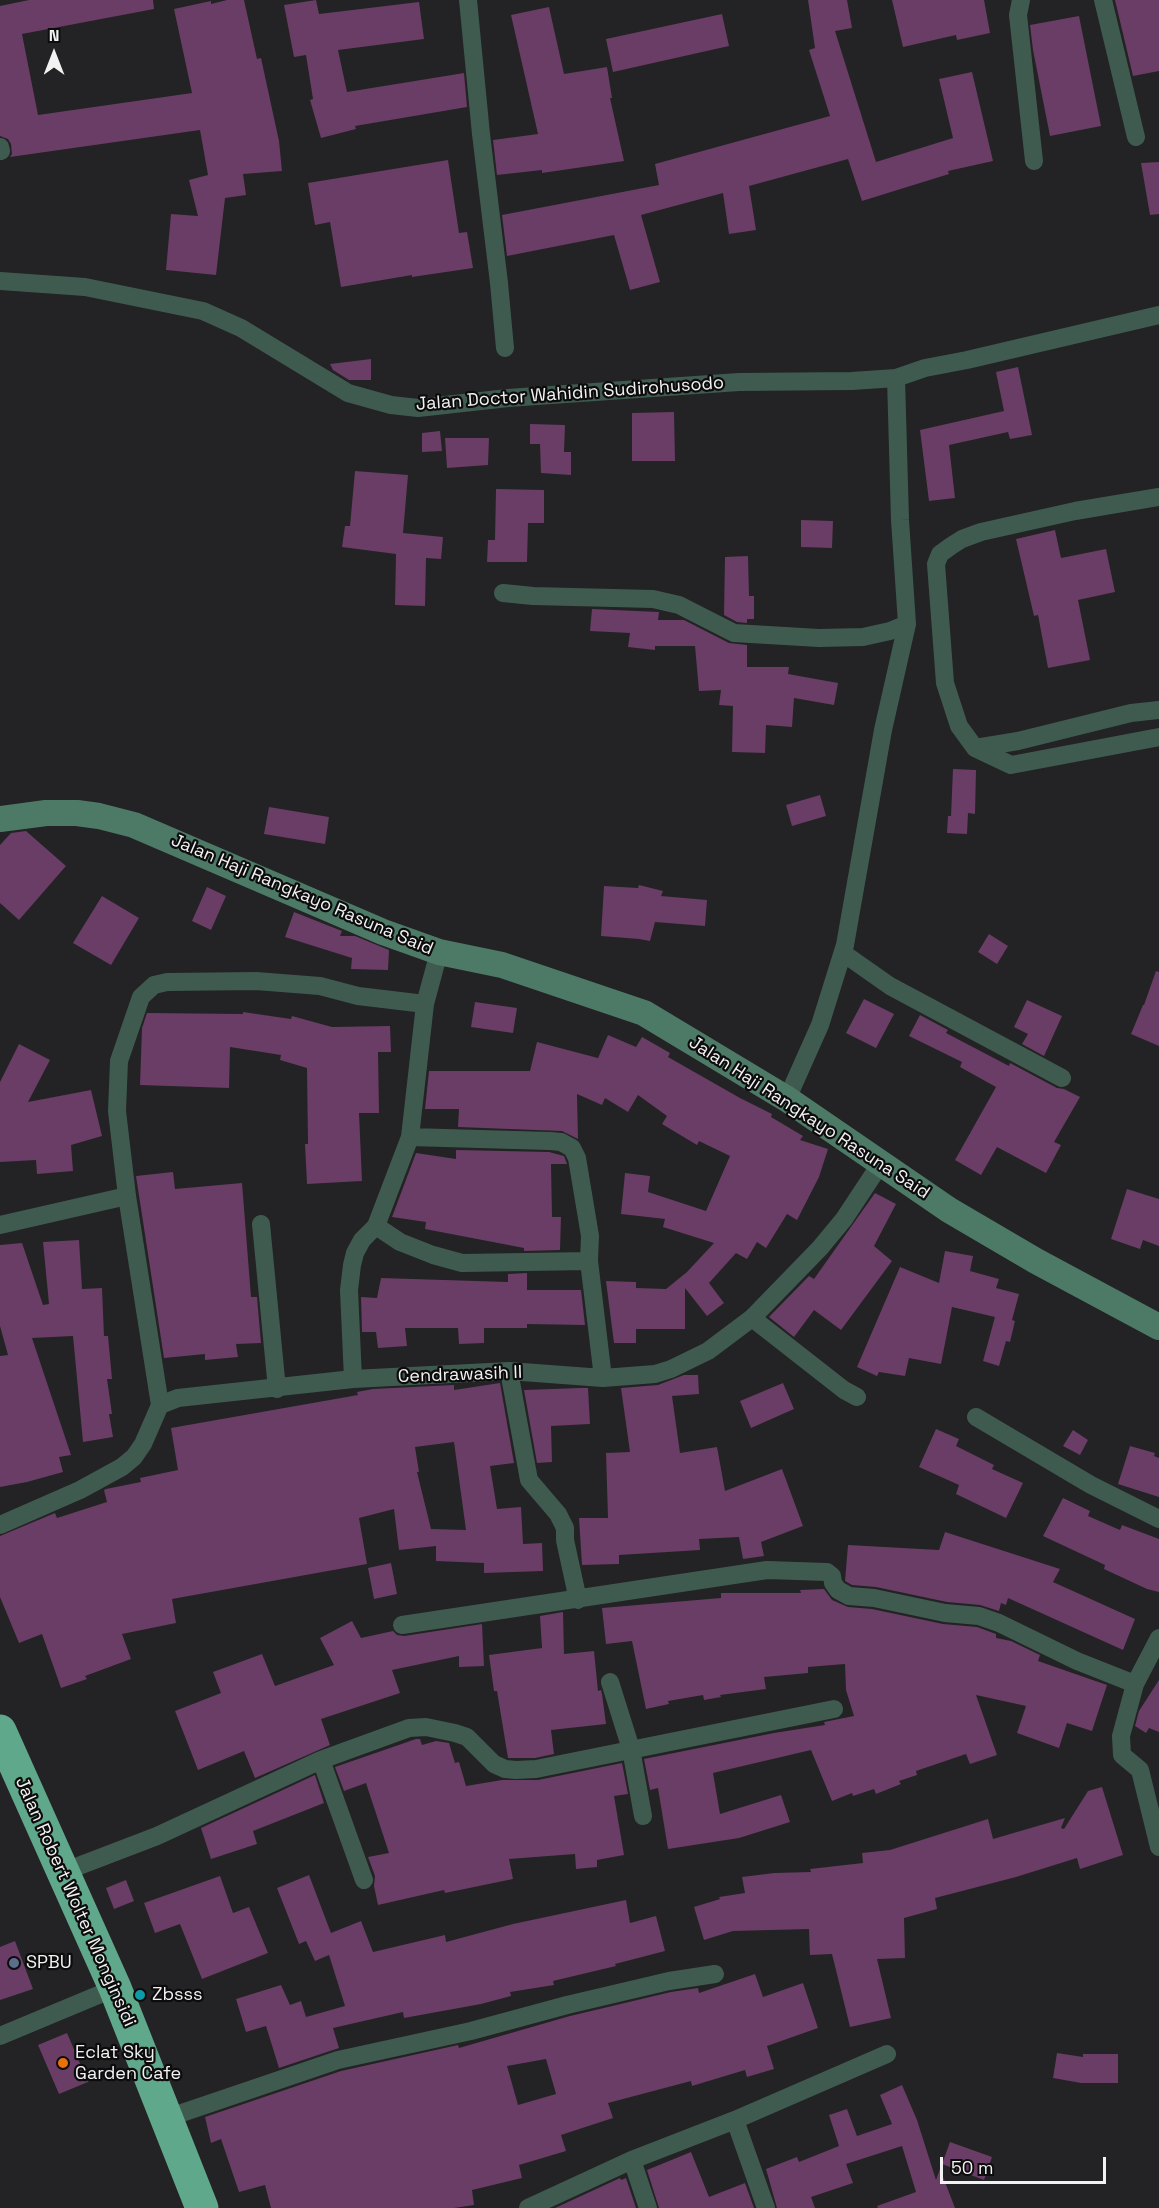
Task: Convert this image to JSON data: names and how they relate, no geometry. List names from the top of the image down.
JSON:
{
  "streets": {
    "highway": ["Jalan Robert Wolter Monginsidi"],
    "street": ["Jalan Doctor Wahidin Sudirohusodo", "Jalan Haji Rangkayo Rasuna Said", "Cendrawasih II"]
  },
  "crossings": [
    ["Jalan Haji Rangkayo Rasuna Said", "Cendrawasih II"]
  ],
  "places": ["SPBU", "Zbsss", "Eclat Sky Garden Cafe"],
  "scale_bar": "50 m",
  "north": "top"
}
